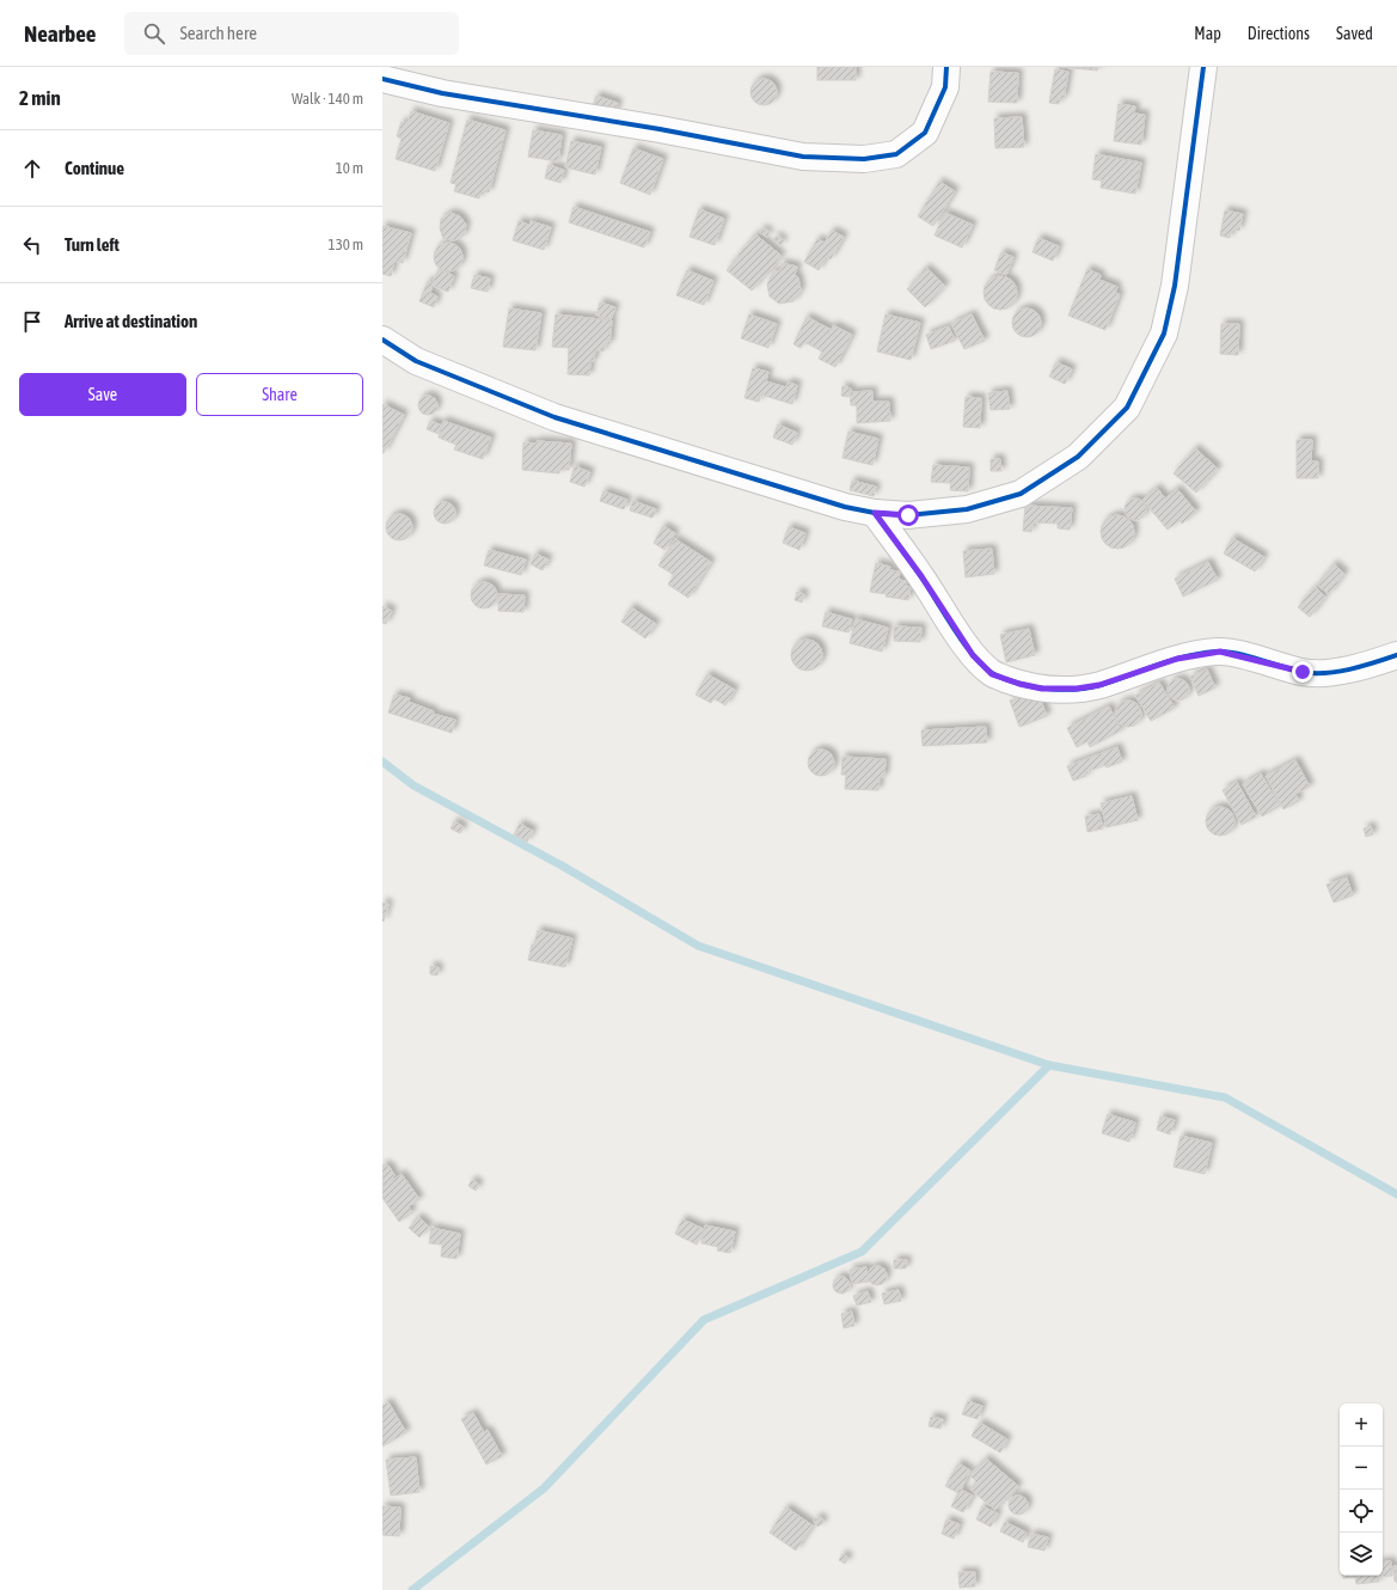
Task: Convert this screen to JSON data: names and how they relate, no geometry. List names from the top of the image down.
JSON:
{
  "page": {
    "header": "Nearbee",
    "search": "Search here",
    "nav": ["Map", "Directions", "Saved"],
    "heading": ["2 min", "Walk · 140 m"],
    "list": [
      ["Continue", "10 m"],
      ["Turn left", "130 m"],
      "Arrive at destination"
    ],
    "buttons": ["Save", "Share"],
    "map_buttons": ["+", "−"]
  }
}
